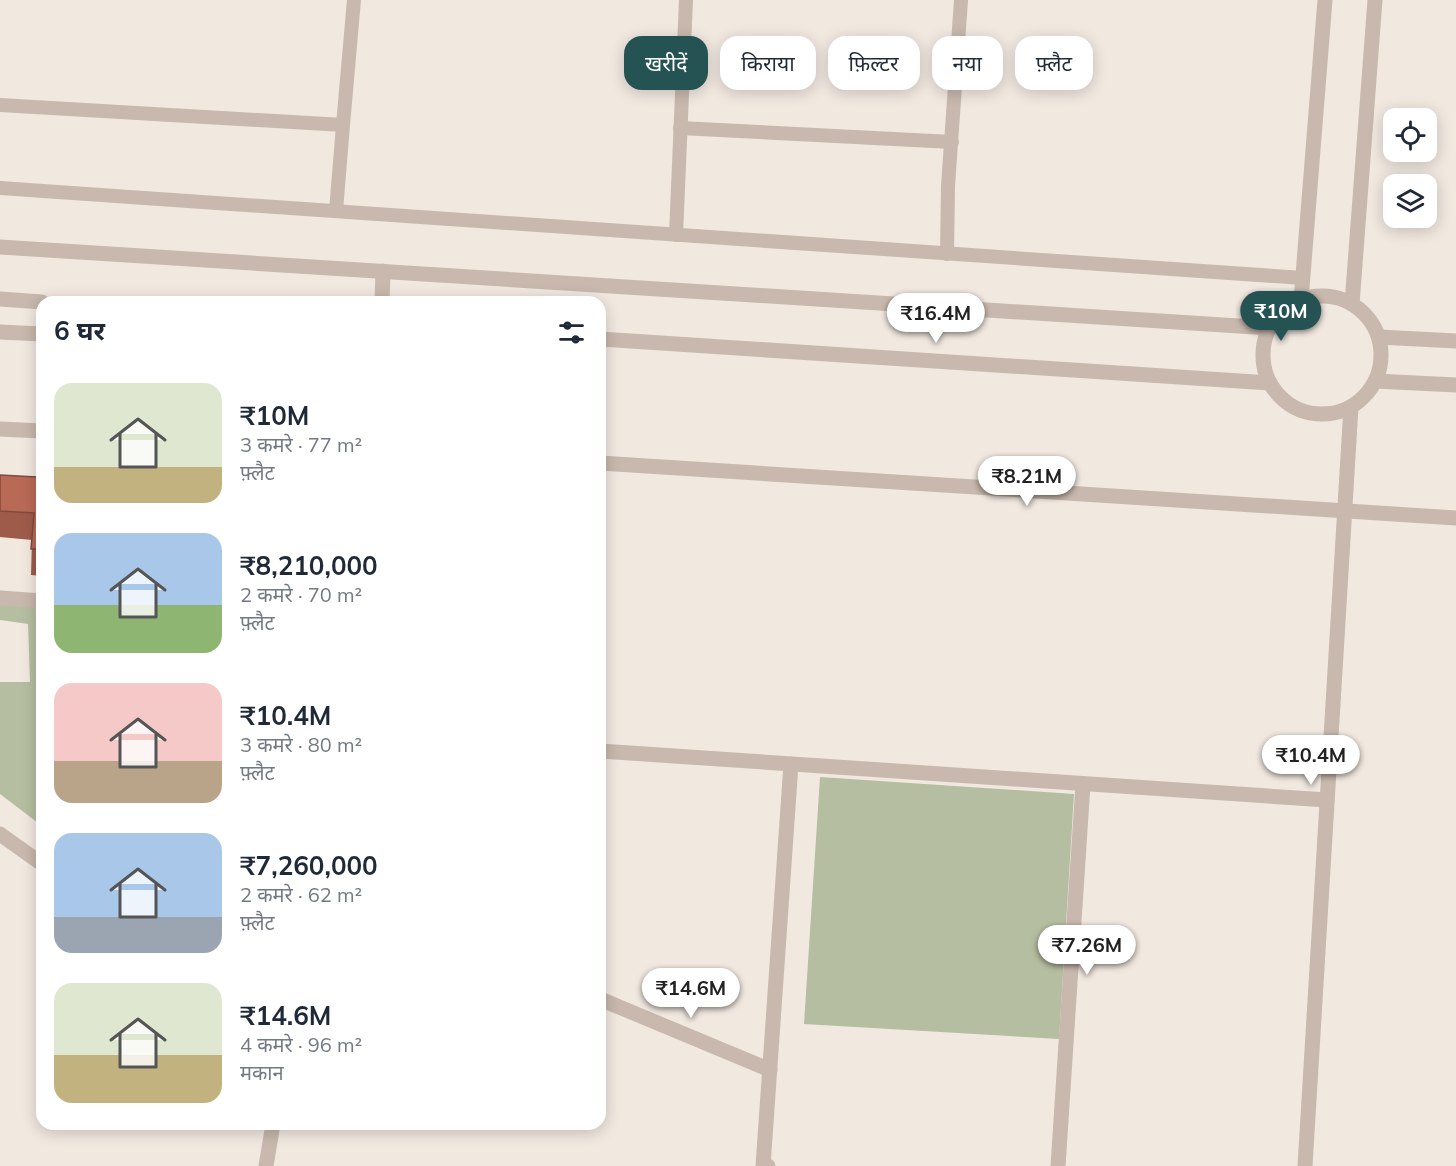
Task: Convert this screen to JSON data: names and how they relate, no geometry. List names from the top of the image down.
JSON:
{
  "page": {
    "chip": [
      "खरीदें",
      "किराया",
      "फ़िल्टर",
      "नया",
      "फ़्लैट"
    ],
    "price": [
      "₹10M",
      "₹16.4M",
      "₹8.21M",
      "₹10.4M",
      "₹7.26M",
      "₹14.6M"
    ],
    "heading": "6 घर",
    "list": [
      {
        "name": "₹10M",
        "note": "3 कमरे · 77 m² · फ़्लैट"
      },
      {
        "name": "₹8,210,000",
        "note": "2 कमरे · 70 m² · फ़्लैट"
      },
      {
        "name": "₹10.4M",
        "note": "3 कमरे · 80 m² · फ़्लैट"
      },
      {
        "name": "₹7,260,000",
        "note": "2 कमरे · 62 m² · फ़्लैट"
      },
      {
        "name": "₹14.6M",
        "note": "4 कमरे · 96 m² · मकान"
      }
    ]
  }
}
